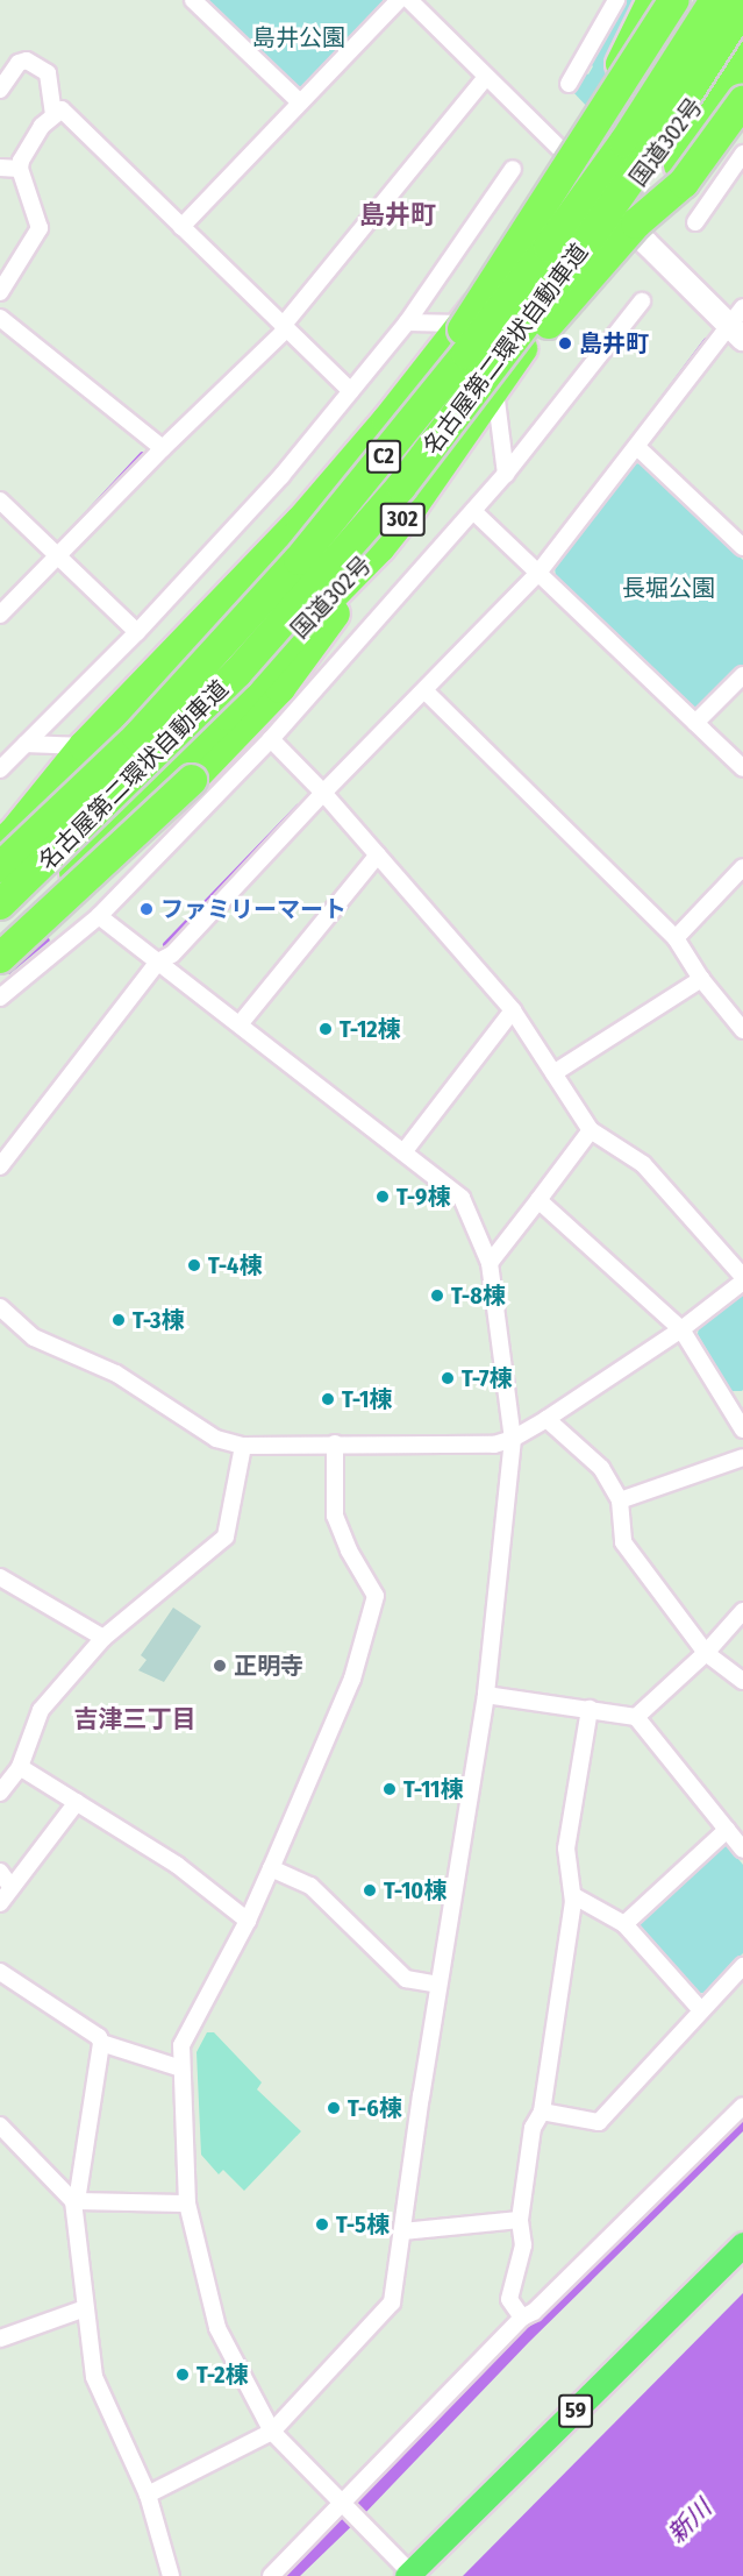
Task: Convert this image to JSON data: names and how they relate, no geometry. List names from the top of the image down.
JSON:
{
  "streets": {
    "highway": [
      "国道302号",
      "名古屋第二環状自動車道",
      "C2",
      "302"
    ],
    "main road": ["59"]
  },
  "districts": ["島井町", "吉津三丁目"],
  "water": ["新川"],
  "parks": ["島井公園", "長堀公園"],
  "places": [
    "島井町",
    "ファミリーマート",
    "T-12棟",
    "T-9棟",
    "T-4棟",
    "T-8棟",
    "T-3棟",
    "T-7棟",
    "T-1棟",
    "正明寺",
    "T-11棟",
    "T-10棟",
    "T-6棟",
    "T-5棟",
    "T-2棟"
  ]
}
